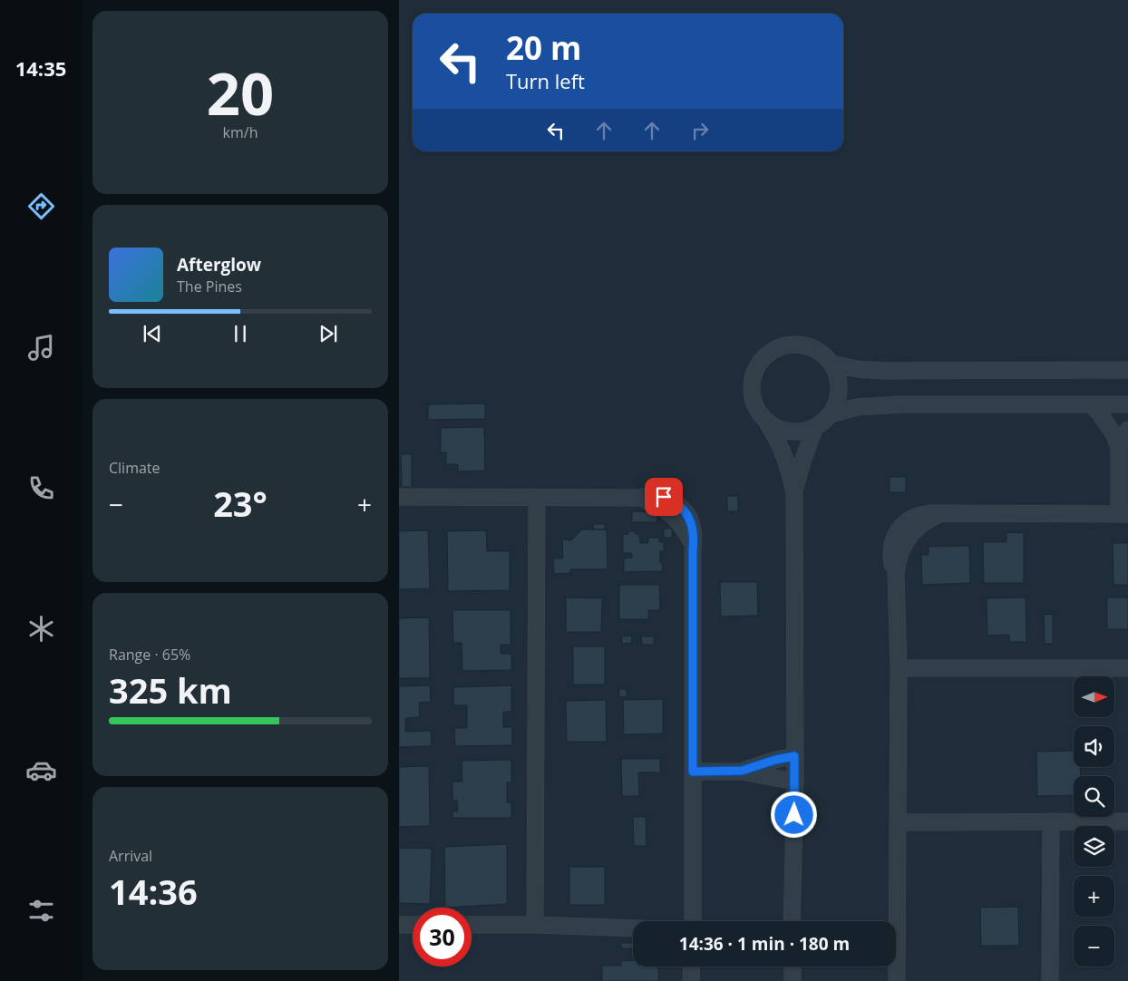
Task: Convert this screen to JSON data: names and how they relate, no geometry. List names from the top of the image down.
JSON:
{
  "north": "right",
  "page": {
    "tabs": "14:35",
    "tile": [
      ["20", "km/h"],
      "Climate",
      ["Range · 65%", "325 km"],
      ["Arrival", "14:36"]
    ],
    "turn": ["20 m", "Turn left"],
    "song": ["Afterglow", "The Pines"],
    "heat": ["−", "23°", "+"],
    "map_buttons": ["+", "−"],
    "limit": "30",
    "trip": "14:36 · 1 min · 180 m"
  }
}
